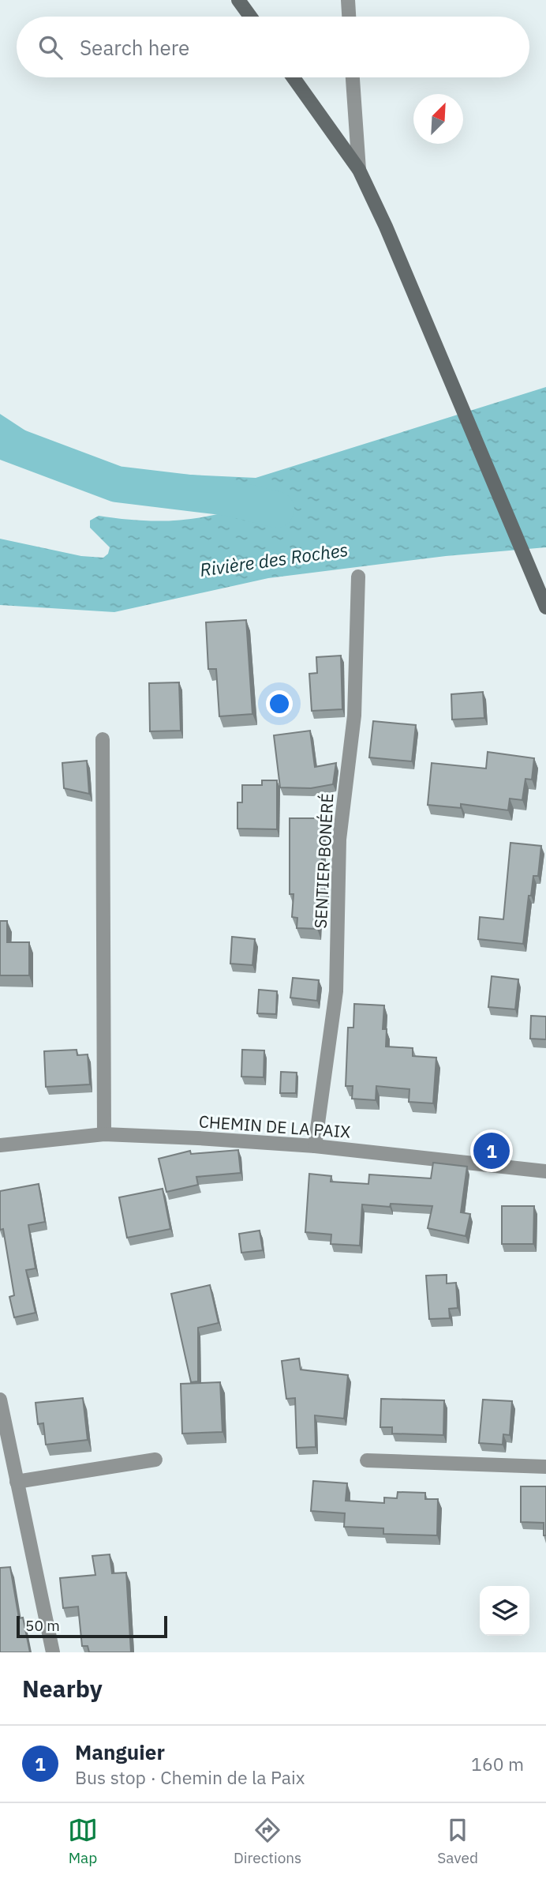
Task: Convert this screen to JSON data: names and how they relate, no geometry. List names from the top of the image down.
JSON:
{
  "streets": {
    "street": ["SENTIER BONÉRÉ", "CHEMIN DE LA PAIX"]
  },
  "crossings": [
    ["SENTIER BONÉRÉ", "CHEMIN DE LA PAIX"]
  ],
  "water": ["Rivière des Roches"],
  "scale_bar": "50 m",
  "north": "top right",
  "page": {
    "search": "Search here",
    "pins": "1",
    "scale": "50 m",
    "heading": "Nearby",
    "list": [
      {
        "mark": "1",
        "name": "Manguier",
        "note": "Bus stop · Chemin de la Paix",
        "value": "160 m"
      }
    ],
    "nav": ["Map", "Directions", "Saved"]
  }
}
